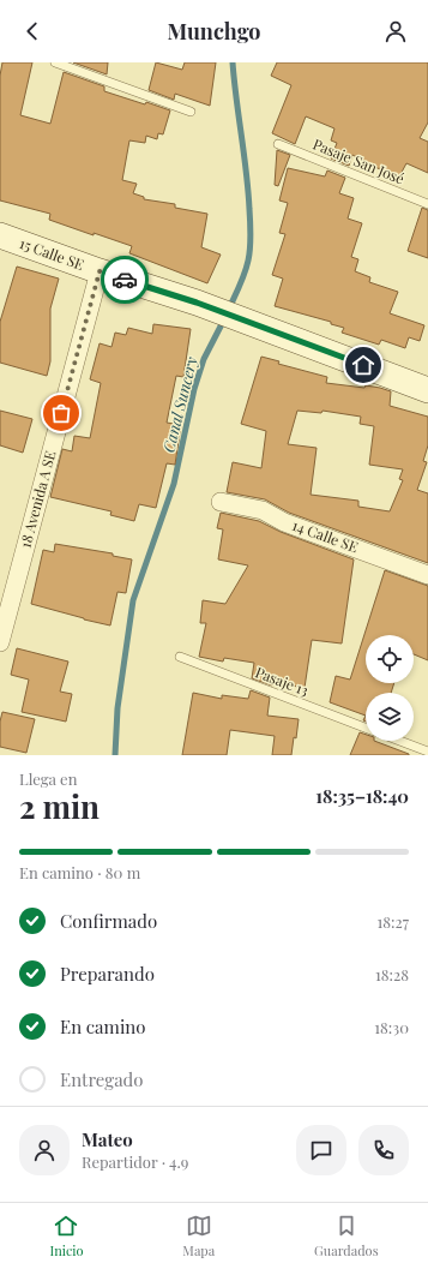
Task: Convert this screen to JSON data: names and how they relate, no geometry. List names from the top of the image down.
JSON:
{
  "streets": {
    "street": ["15 Calle SE", "18 Avenida A SE", "14 Calle SE"],
    "lane": ["Pasaje San José", "Pasaje 13"]
  },
  "crossings": [
    ["15 Calle SE", "18 Avenida A SE"]
  ],
  "water": ["Canal Suncery"],
  "page": {
    "header": "Munchgo",
    "heading": ["2 min", "Llega en", "18:35–18:40"],
    "panel": ["Mateo", "Repartidor · 4.9"],
    "bar": "En camino · 80 m",
    "list": [
      ["Confirmado", "18:27"],
      ["Preparando", "18:28"],
      ["En camino", "18:30"],
      "Entregado"
    ],
    "tabs": ["Inicio", "Mapa", "Guardados"]
  }
}
